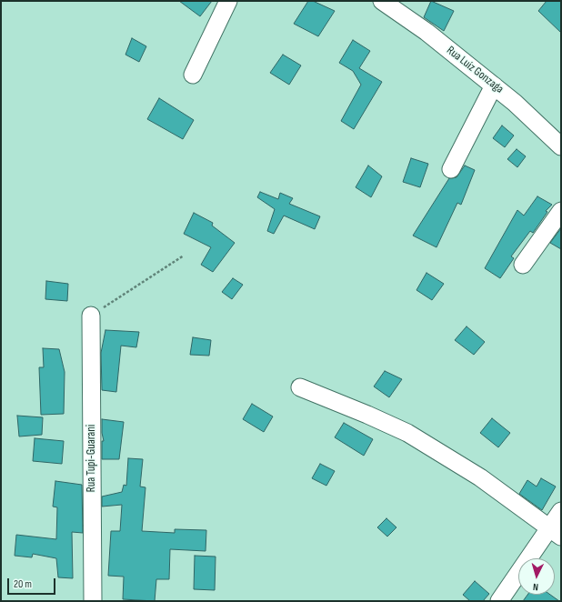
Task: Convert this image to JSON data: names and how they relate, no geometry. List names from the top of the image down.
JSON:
{
  "streets": {
    "street": ["Rua Luiz Gonzaga", "Rua Tupi-Guarani"]
  },
  "scale_bar": "20 m",
  "north": "bottom"
}
